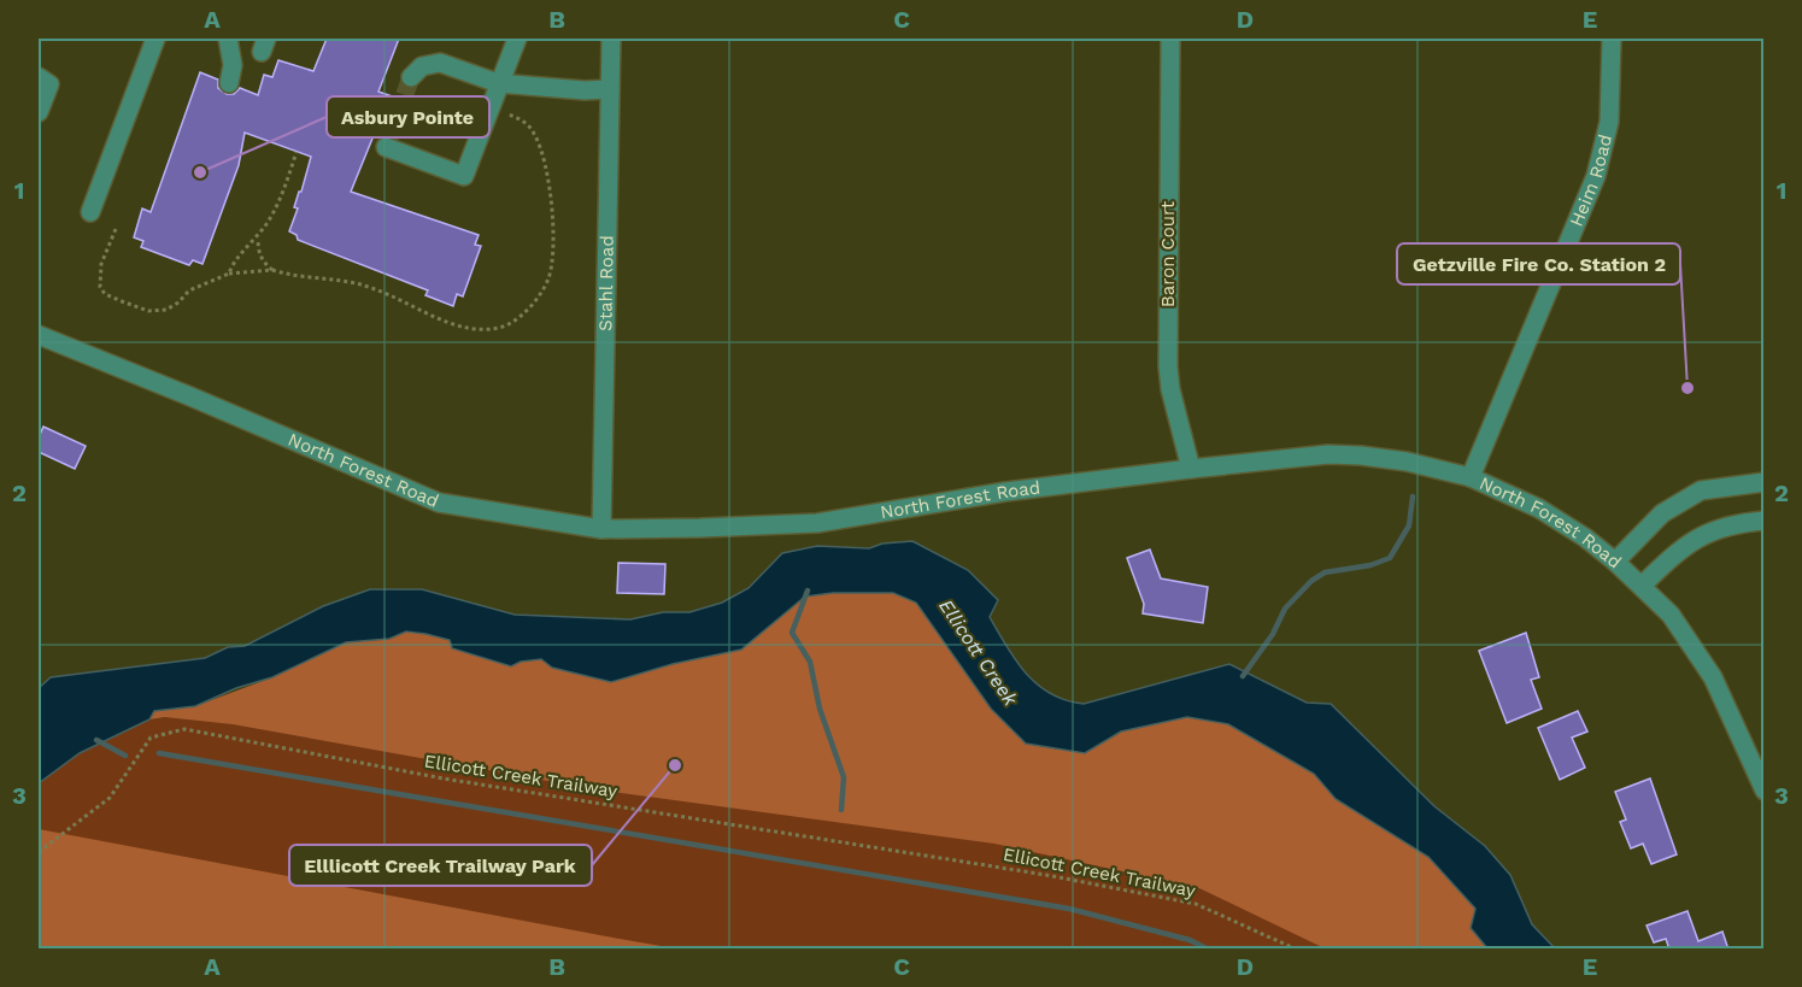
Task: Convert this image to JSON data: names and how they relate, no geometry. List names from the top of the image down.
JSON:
{
  "streets": {
    "street": [
      "Heim Road",
      "Baron Court",
      "Stahl Road",
      "North Forest Road"
    ],
    "path": ["Ellicott Creek Trailway"]
  },
  "crossings": [
    ["Heim Road", "North Forest Road"],
    ["Baron Court", "North Forest Road"],
    ["Stahl Road", "North Forest Road"]
  ],
  "water": ["Ellicott Creek"],
  "places": ["Asbury Pointe", "Getzville Fire Co. Station 2", "Elllicott Creek Trailway Park"],
  "grid": {
    "columns": [
      "A",
      "B",
      "C",
      "D",
      "E"
    ],
    "rows": ["1", "2", "3"]
  }
}
